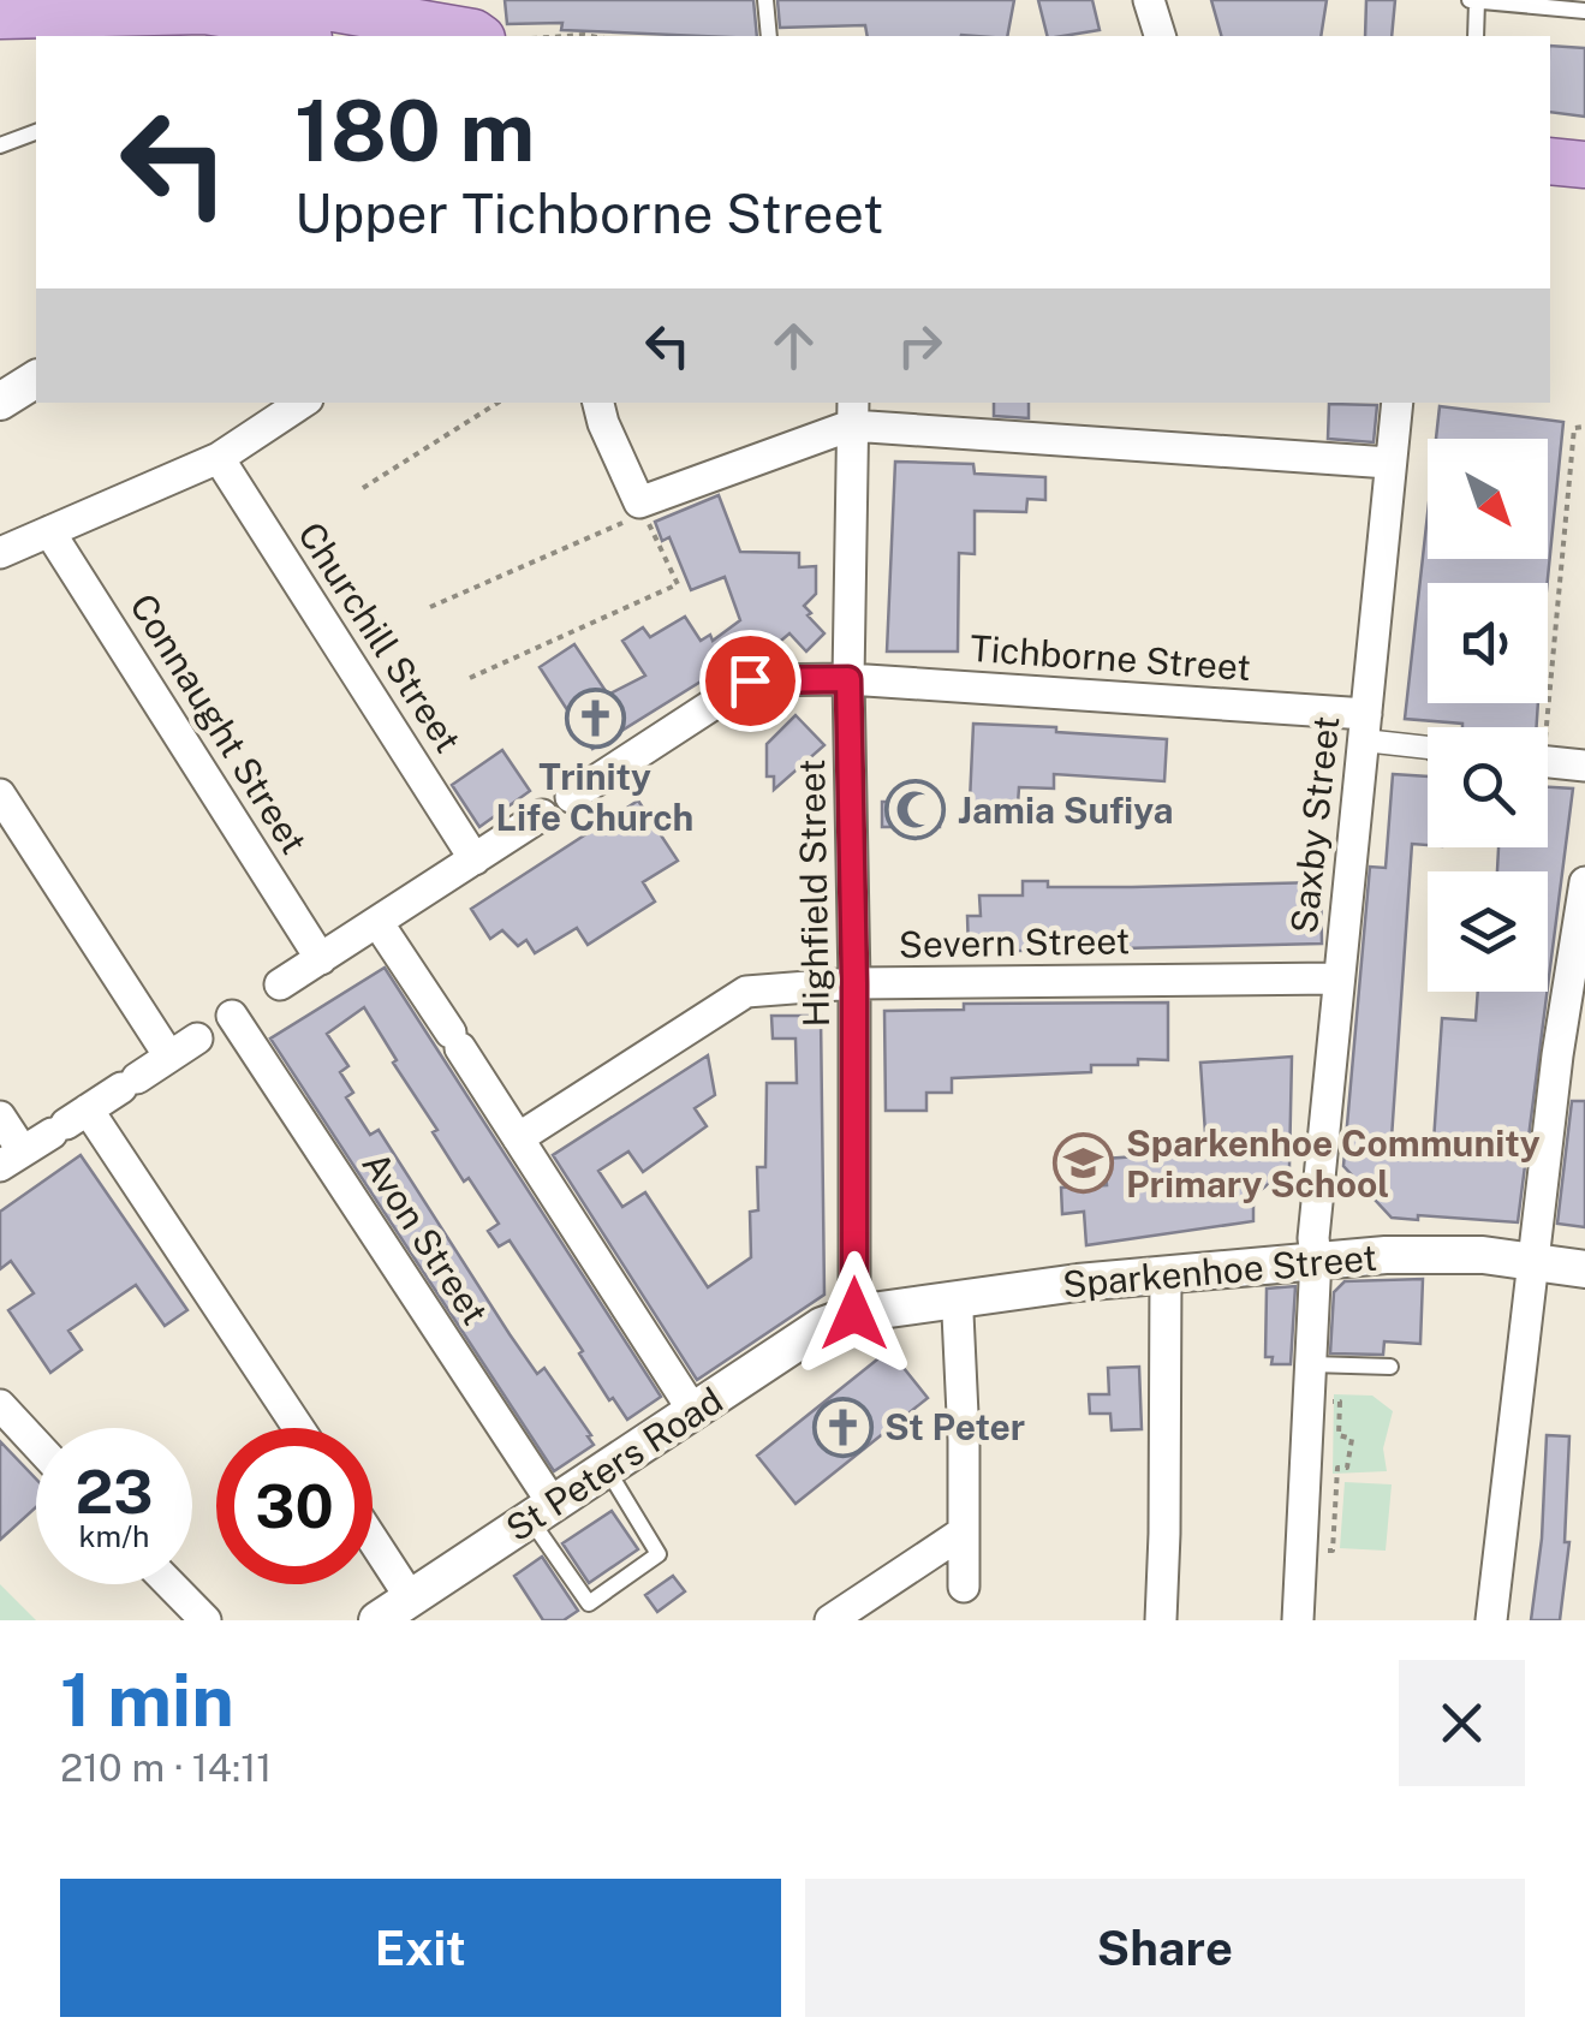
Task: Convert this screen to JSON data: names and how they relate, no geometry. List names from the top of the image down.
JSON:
{
  "streets": {
    "street": [
      "Churchill Street",
      "Tichborne Street",
      "Connaught Street",
      "Saxby Street",
      "Highfield Street",
      "Severn Street",
      "Avon Street",
      "Sparkenhoe Street",
      "St Peters Road"
    ]
  },
  "crossings": [
    ["Tichborne Street", "Saxby Street"],
    ["Tichborne Street", "Highfield Street"],
    ["Saxby Street", "Severn Street"],
    ["Saxby Street", "Sparkenhoe Street"],
    ["Highfield Street", "Severn Street"],
    ["Highfield Street", "Sparkenhoe Street"],
    ["Highfield Street", "St Peters Road"],
    ["Avon Street", "St Peters Road"],
    ["Sparkenhoe Street", "St Peters Road"]
  ],
  "places": {
    "church": ["Trinity Life Church", "St Peter"],
    "mosque": ["Jamia Sufiya"],
    "school or university": ["Sparkenhoe Community Primary School"]
  },
  "north": "bottom right",
  "page": {
    "turn": ["180 m", "Upper Tichborne Street"],
    "speed": "23 km/h",
    "limit": "30",
    "heading": ["1 min", "210 m · 14:11"],
    "buttons": ["Exit", "Share"]
  }
}
